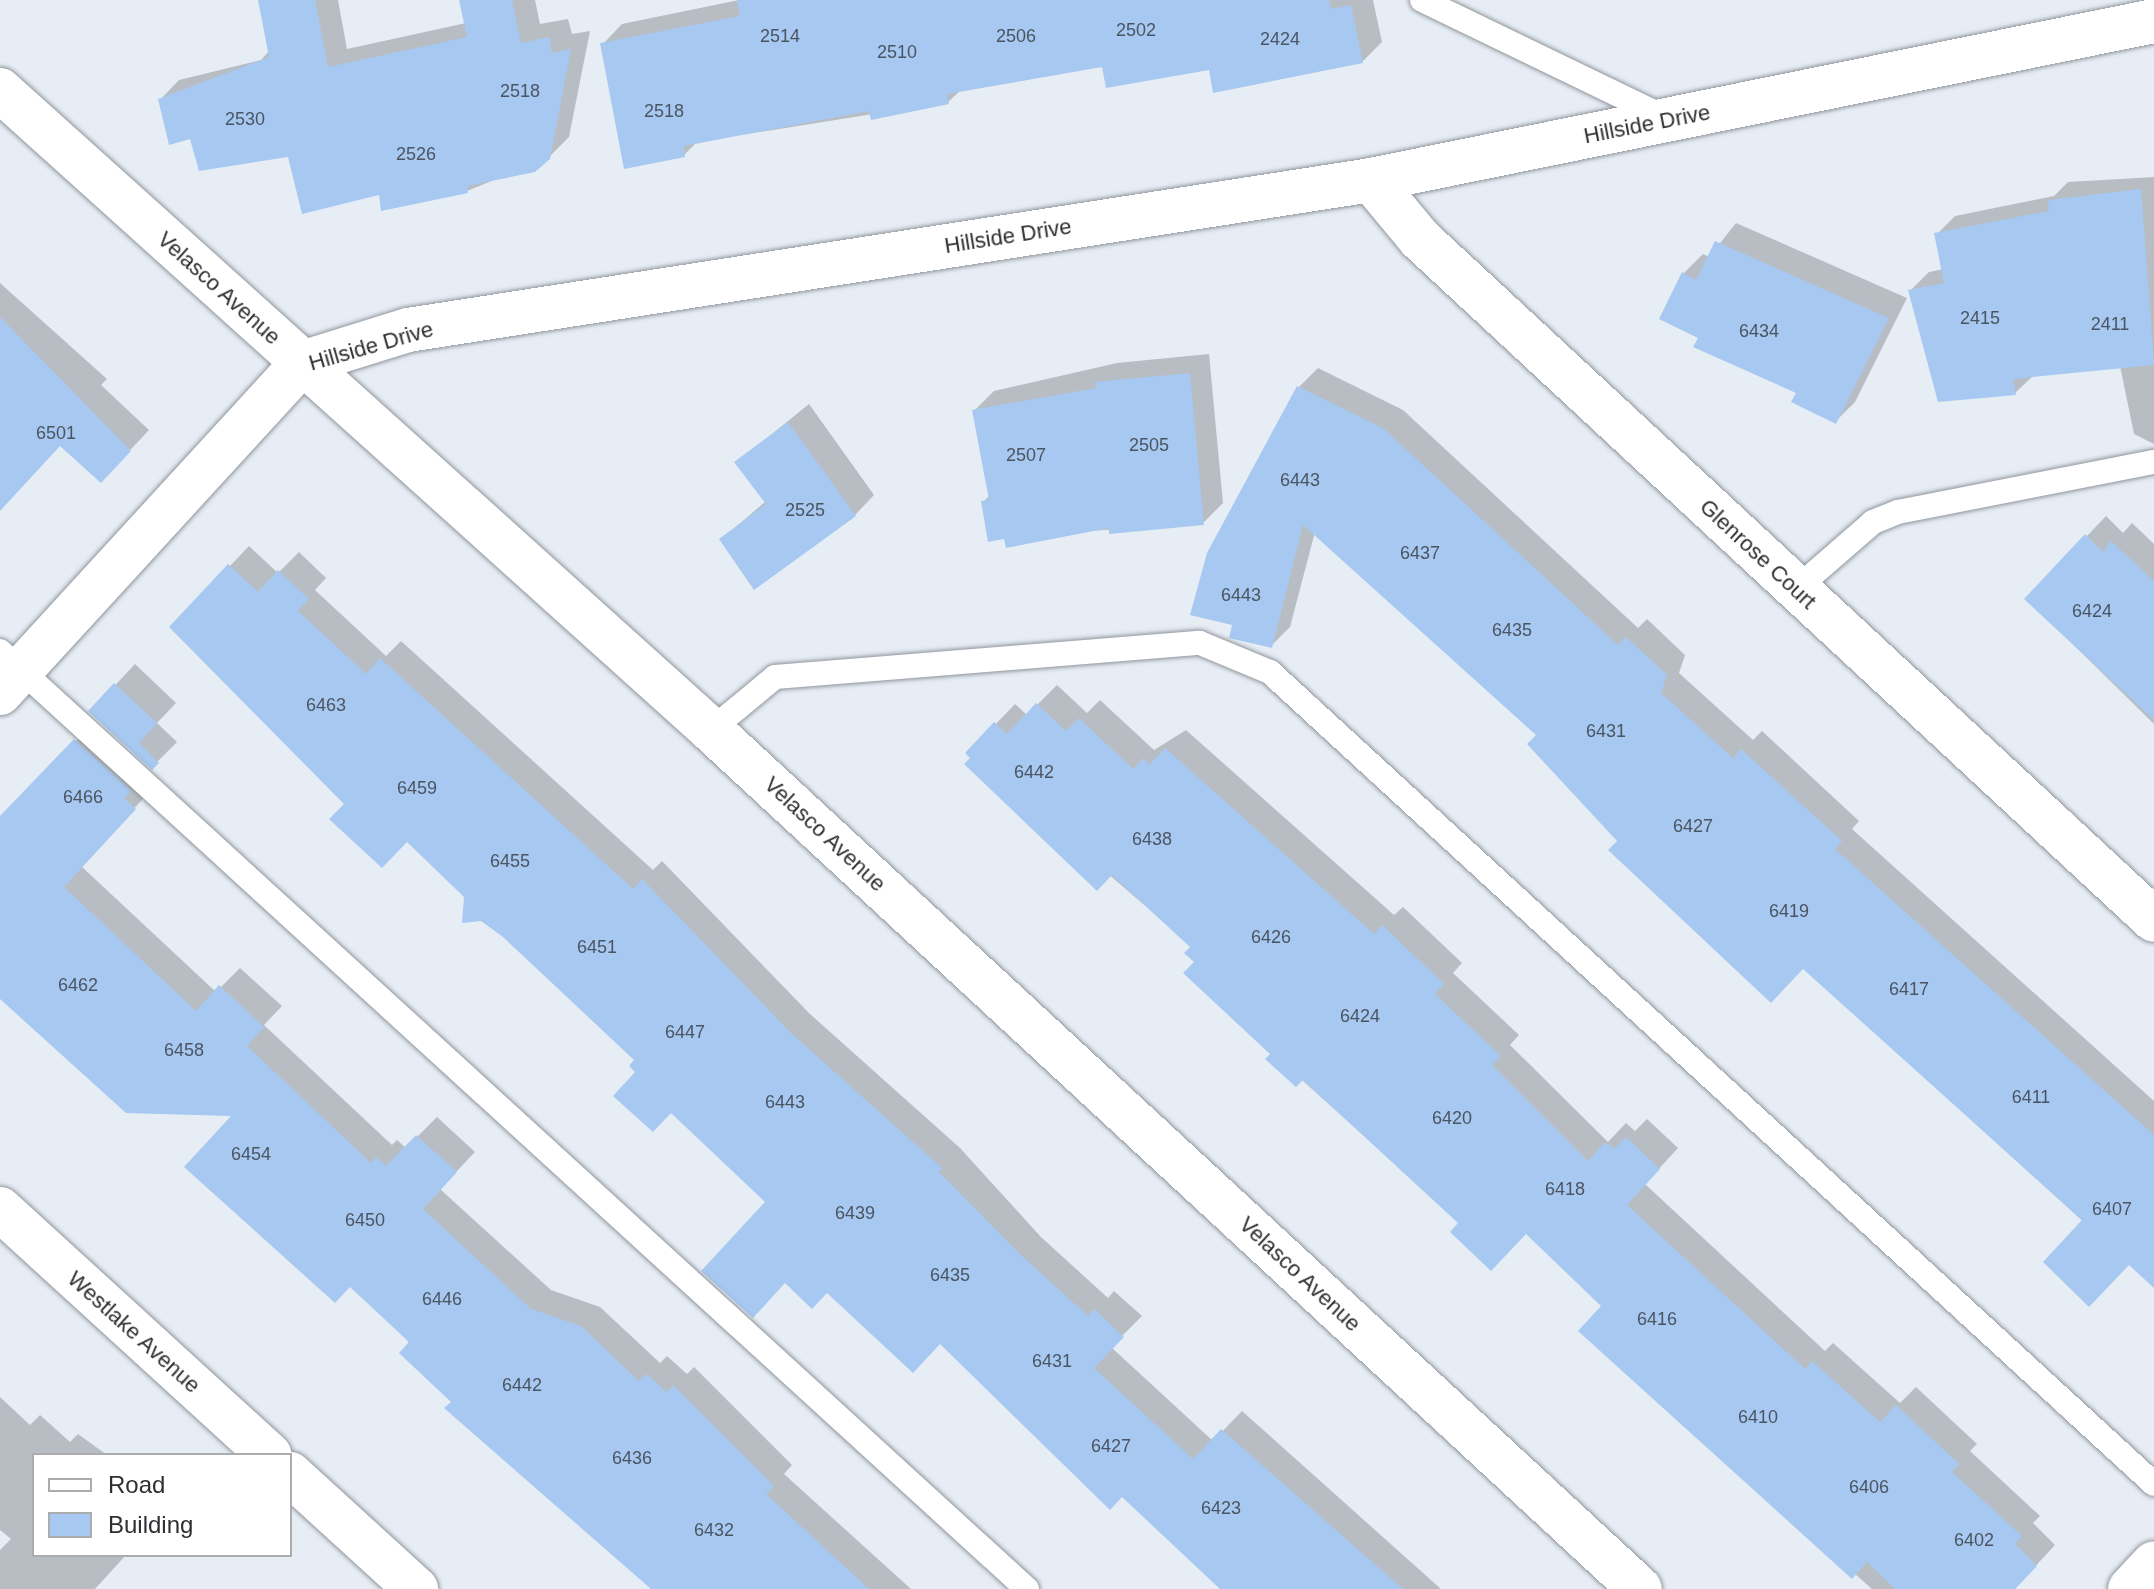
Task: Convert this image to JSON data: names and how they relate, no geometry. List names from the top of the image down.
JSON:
{
  "streets": {
    "street": [
      "Hillside Drive",
      "Velasco Avenue",
      "Glenrose Court",
      "Westlake Avenue"
    ]
  },
  "crossings": [
    ["Hillside Drive", "Velasco Avenue"],
    ["Hillside Drive", "Glenrose Court"]
  ],
  "house_numbers": [
    "2502",
    "2514",
    "2506",
    "2424",
    "2510",
    "2518",
    "2518",
    "2530",
    "2526",
    "2415",
    "2411",
    "6434",
    "6501",
    "2505",
    "2507",
    "6443",
    "2525",
    "6437",
    "6443",
    "6424",
    "6435",
    "6463",
    "6431",
    "6442",
    "6459",
    "6466",
    "6427",
    "6438",
    "6455",
    "6419",
    "6426",
    "6451",
    "6462",
    "6417",
    "6424",
    "6447",
    "6458",
    "6411",
    "6443",
    "6420",
    "6454",
    "6418",
    "6407",
    "6439",
    "6450",
    "6435",
    "6446",
    "6416",
    "6431",
    "6442",
    "6410",
    "6427",
    "6436",
    "6406",
    "6423",
    "6432",
    "6402"
  ],
  "legend": ["Road", "Building"]
}
